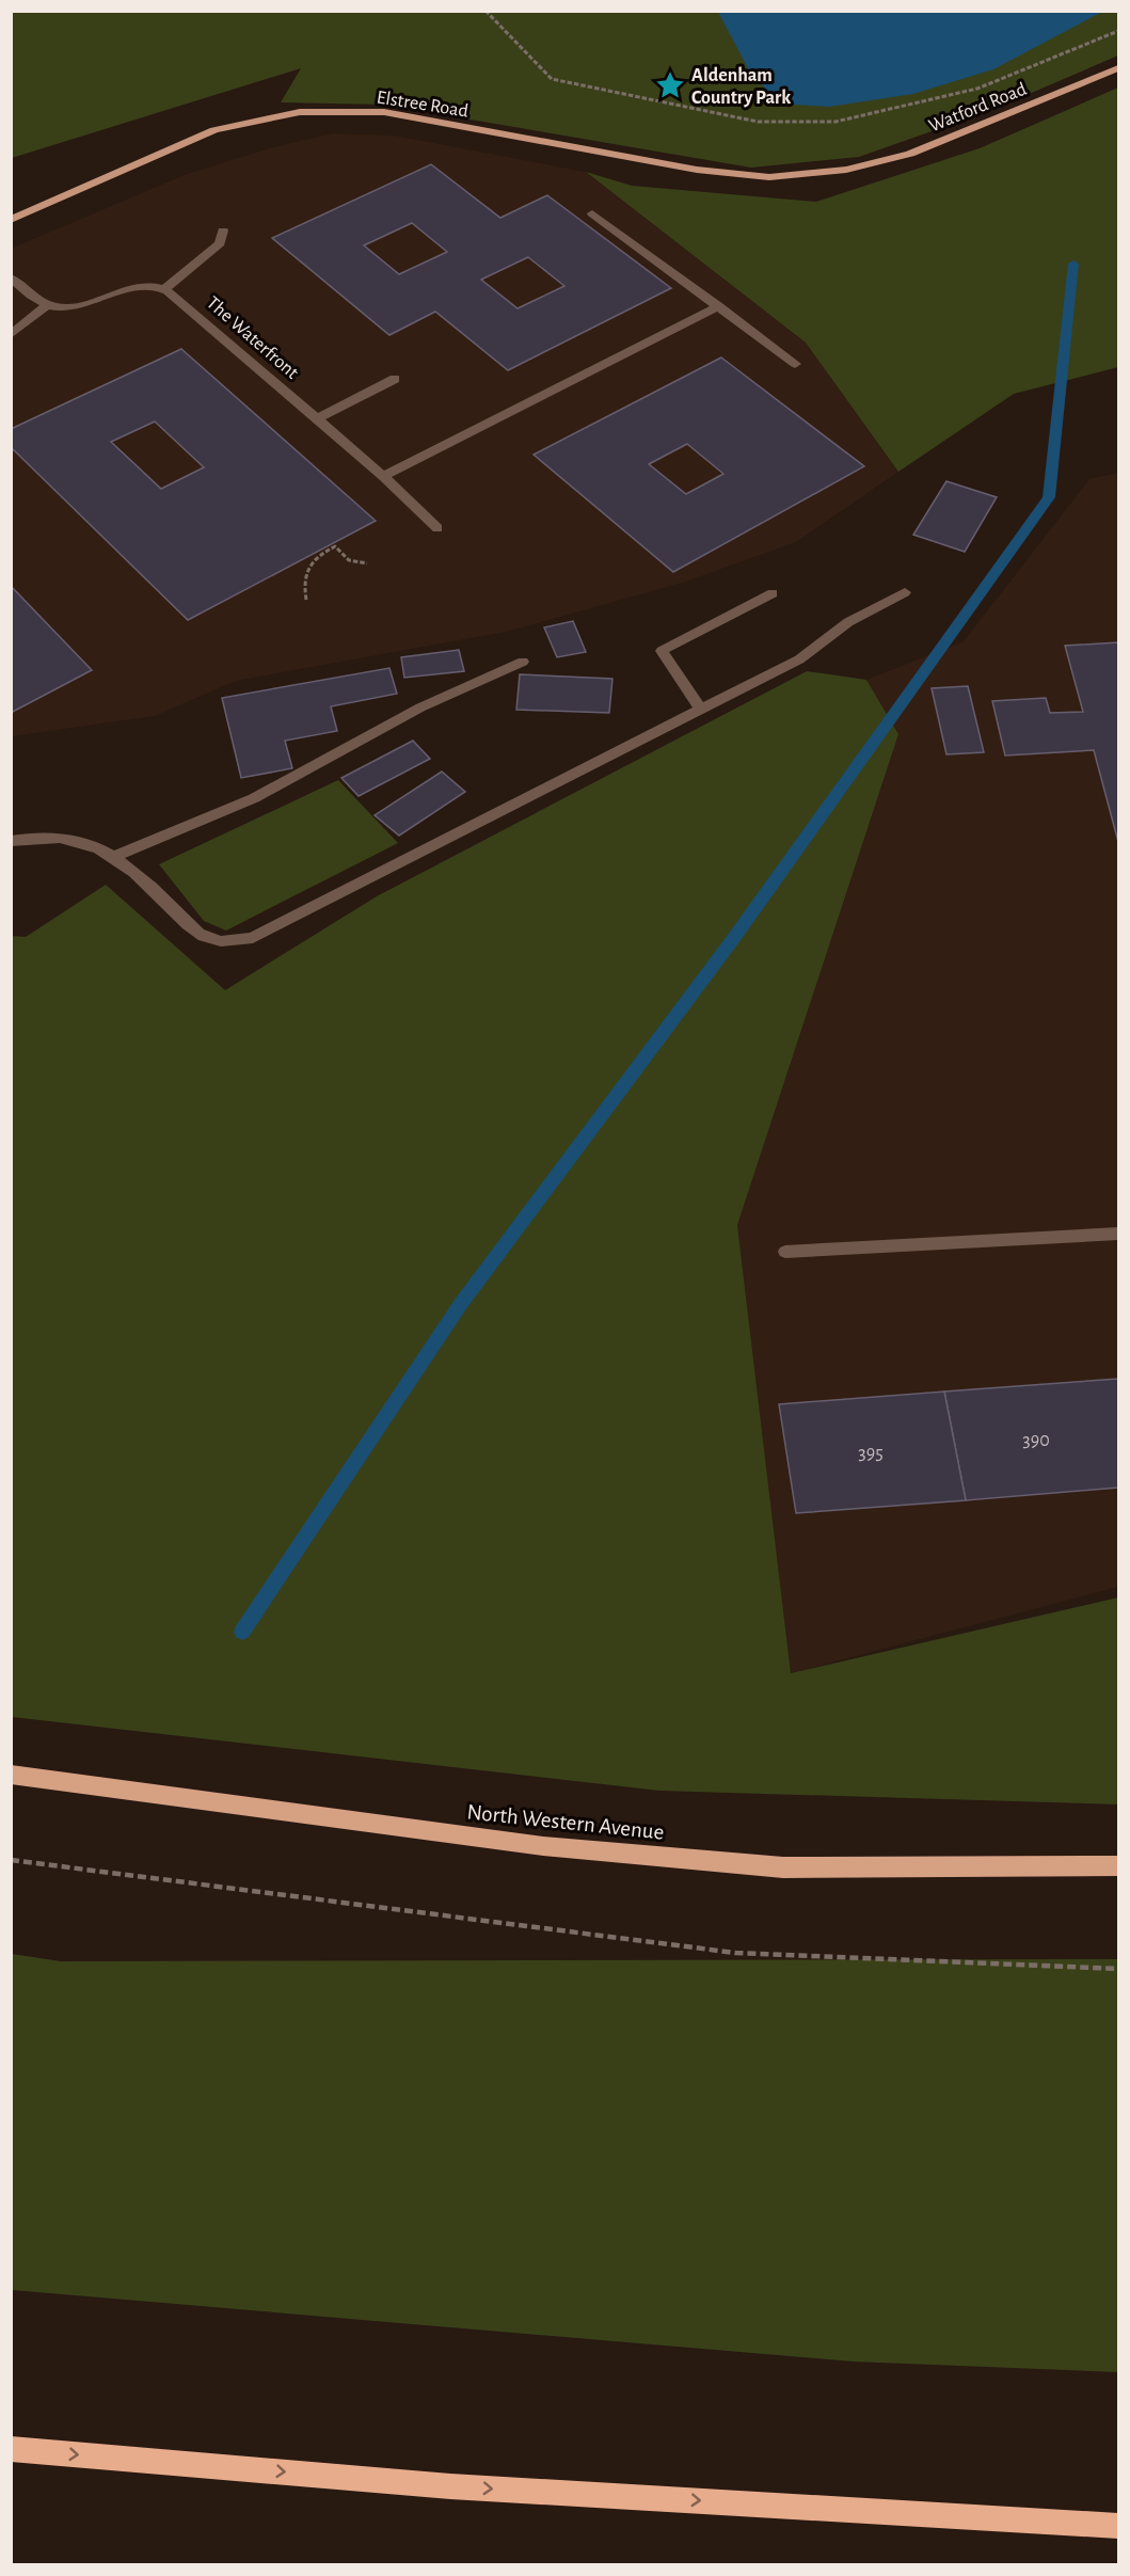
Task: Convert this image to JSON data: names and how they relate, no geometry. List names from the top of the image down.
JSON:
{
  "streets": {
    "highway": ["North Western Avenue"],
    "main road": ["Elstree Road", "Watford Road"],
    "lane": ["The Waterfront"]
  },
  "crossings": [
    ["Elstree Road", "Watford Road"]
  ],
  "places": {
    "place": ["Aldenham Country Park"]
  },
  "house_numbers": ["390", "395"]
}
